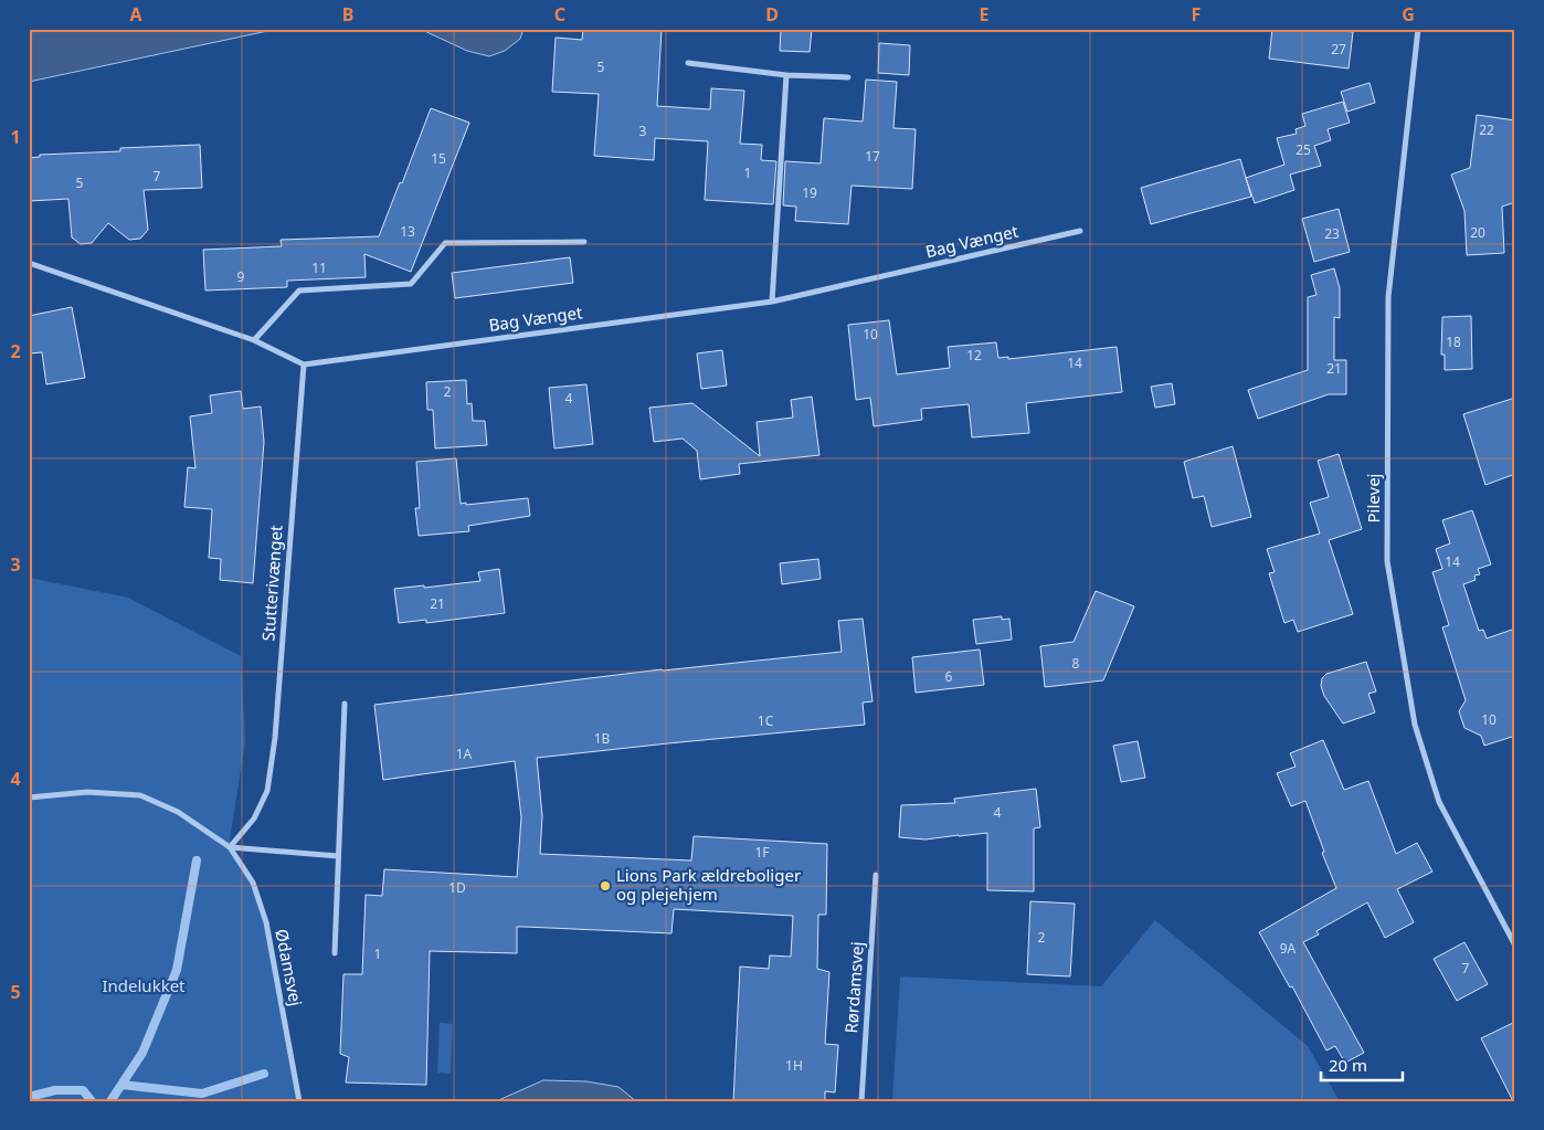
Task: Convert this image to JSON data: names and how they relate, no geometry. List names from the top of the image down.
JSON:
{
  "streets": {
    "street": [
      "Bag Vænget",
      "Pilevej",
      "Stutterivænget",
      "Ødamsvej",
      "Rørdamsvej"
    ]
  },
  "crossings": [
    ["Bag Vænget", "Stutterivænget"],
    ["Stutterivænget", "Ødamsvej"]
  ],
  "parks": ["Indelukket"],
  "places": ["Lions Park ældreboliger og plejehjem"],
  "house_numbers": [
    "27",
    "5",
    "22",
    "3",
    "25",
    "17",
    "15",
    "1",
    "7",
    "5",
    "19",
    "13",
    "20",
    "23",
    "11",
    "9",
    "10",
    "18",
    "12",
    "14",
    "21",
    "2",
    "4",
    "14",
    "21",
    "8",
    "6",
    "10",
    "1C",
    "1B",
    "1A",
    "4",
    "1F",
    "1D",
    "2",
    "9A",
    "1",
    "7",
    "1H"
  ],
  "scale_bar": "20 m",
  "grid": {
    "columns": [
      "A",
      "B",
      "C",
      "D",
      "E",
      "F",
      "G"
    ],
    "rows": [
      "1",
      "2",
      "3",
      "4",
      "5"
    ]
  }
}
